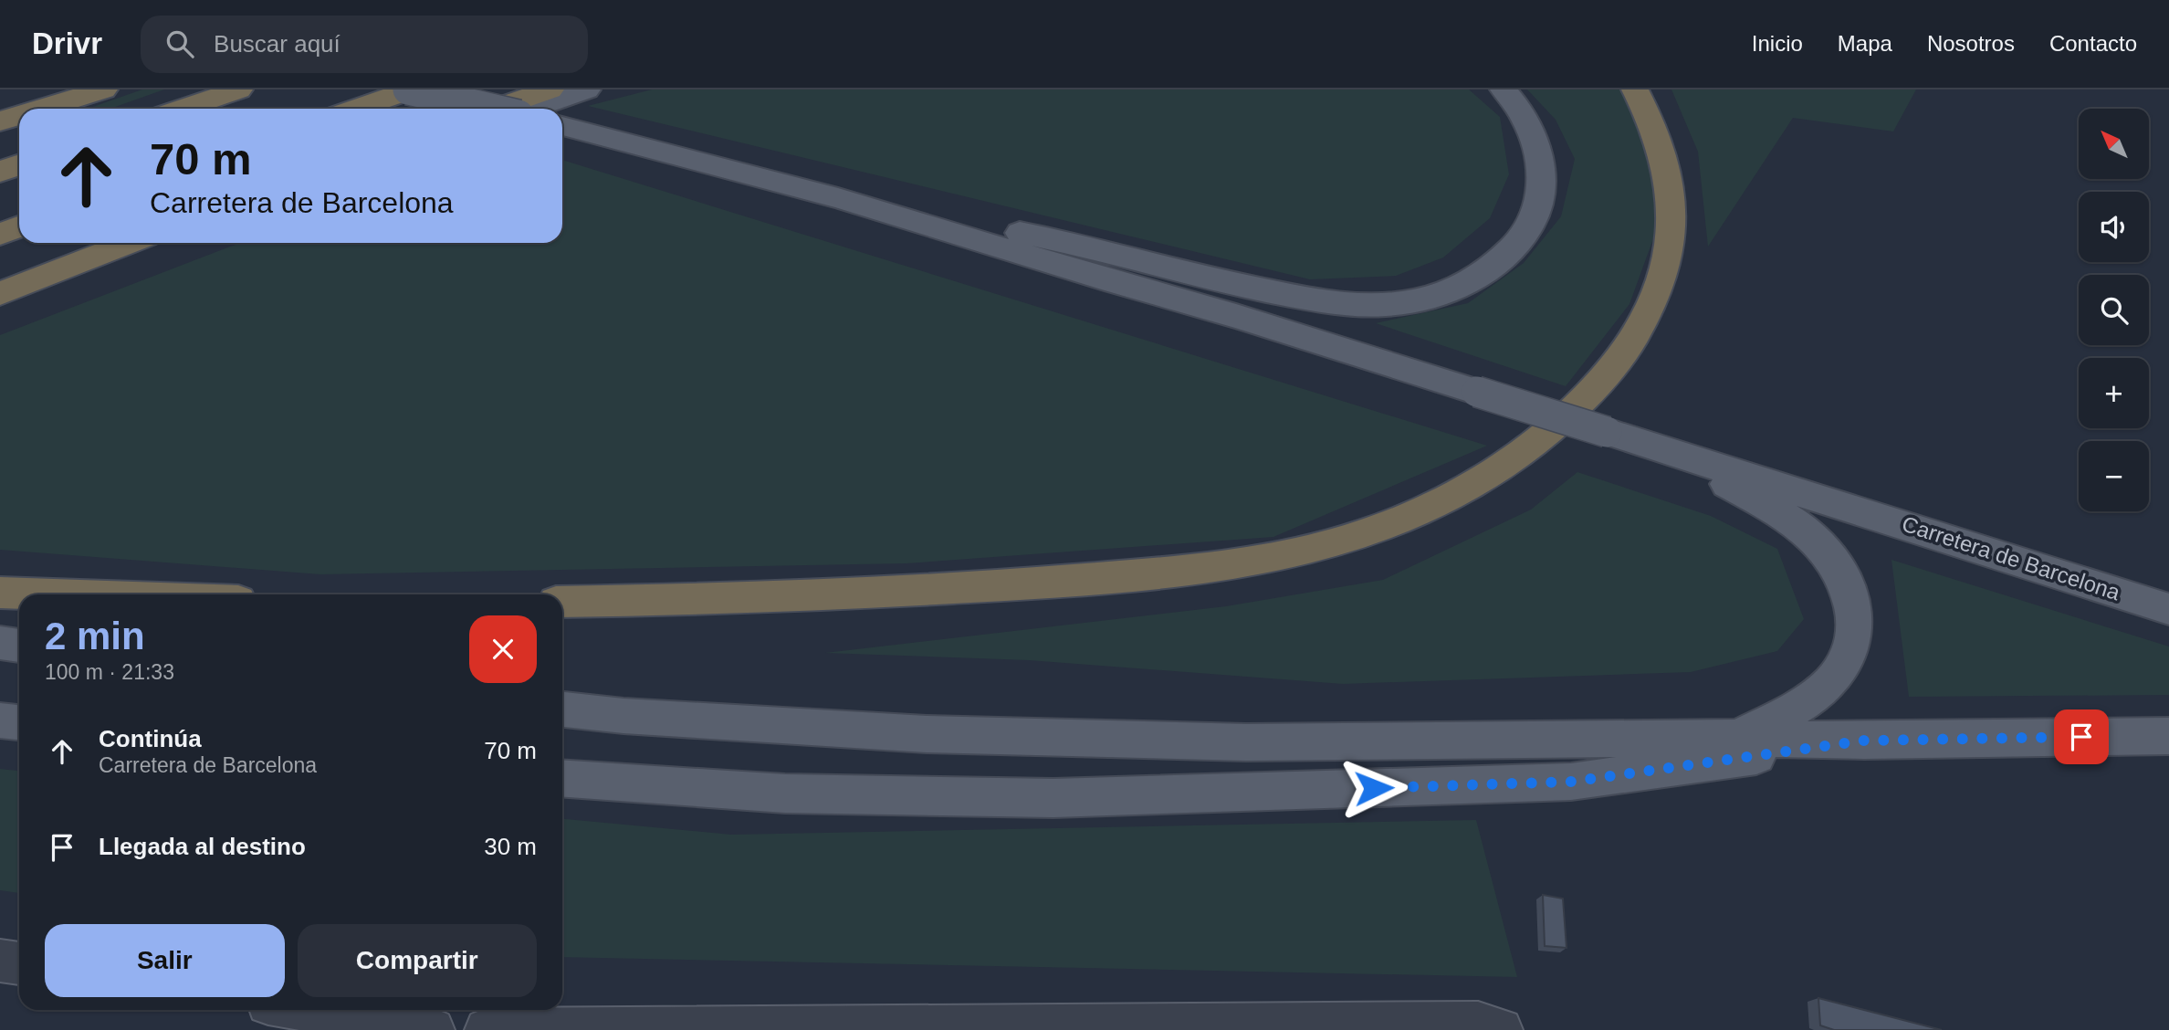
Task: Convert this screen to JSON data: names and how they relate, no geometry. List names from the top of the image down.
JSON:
{
  "streets": {
    "main road": ["Carretera de Barcelona"]
  },
  "north": "top left",
  "page": {
    "header": "Drivr",
    "search": "Buscar aquí",
    "nav": [
      "Inicio",
      "Mapa",
      "Nosotros",
      "Contacto"
    ],
    "map_buttons": ["+", "−"],
    "turn": ["70 m", "Carretera de Barcelona"],
    "heading": ["2 min", "100 m · 21:33"],
    "list": [
      {
        "name": "Continúa",
        "note": "Carretera de Barcelona",
        "value": "70 m"
      },
      {
        "name": "Llegada al destino",
        "value": "30 m"
      }
    ],
    "buttons": ["Salir", "Compartir"]
  }
}
